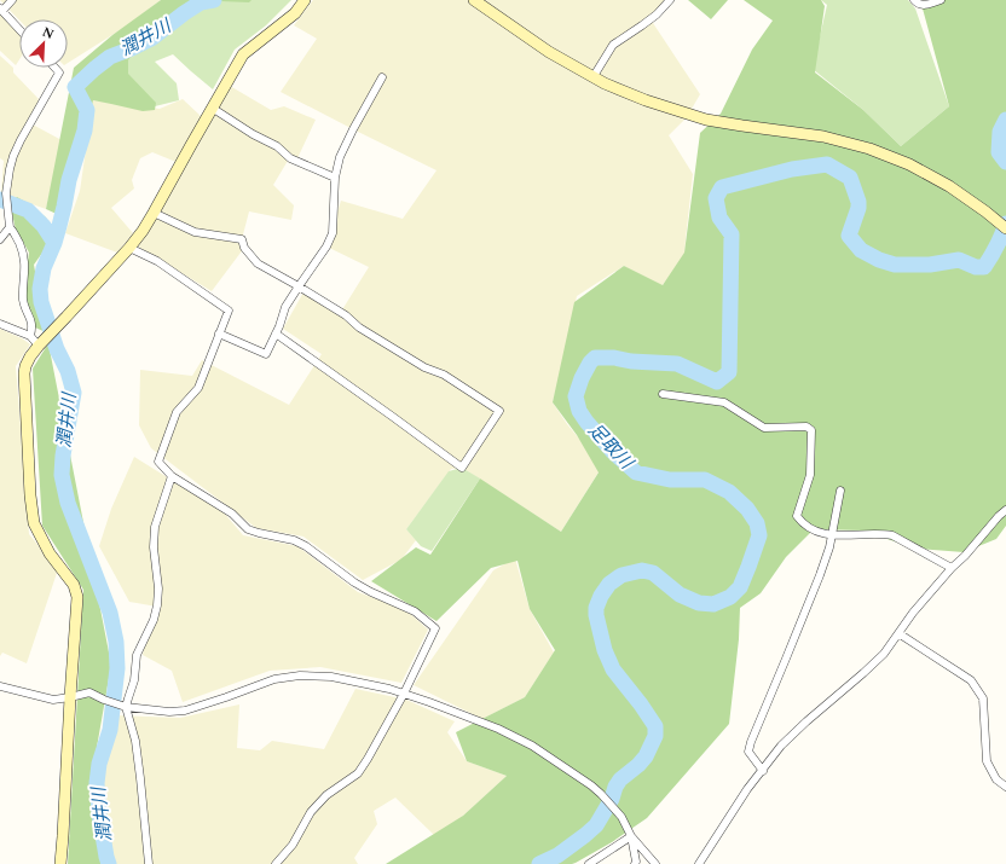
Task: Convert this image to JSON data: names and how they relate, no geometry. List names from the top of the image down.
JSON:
{
  "water": ["潤井川", "足取川"],
  "north": "top right"
}
